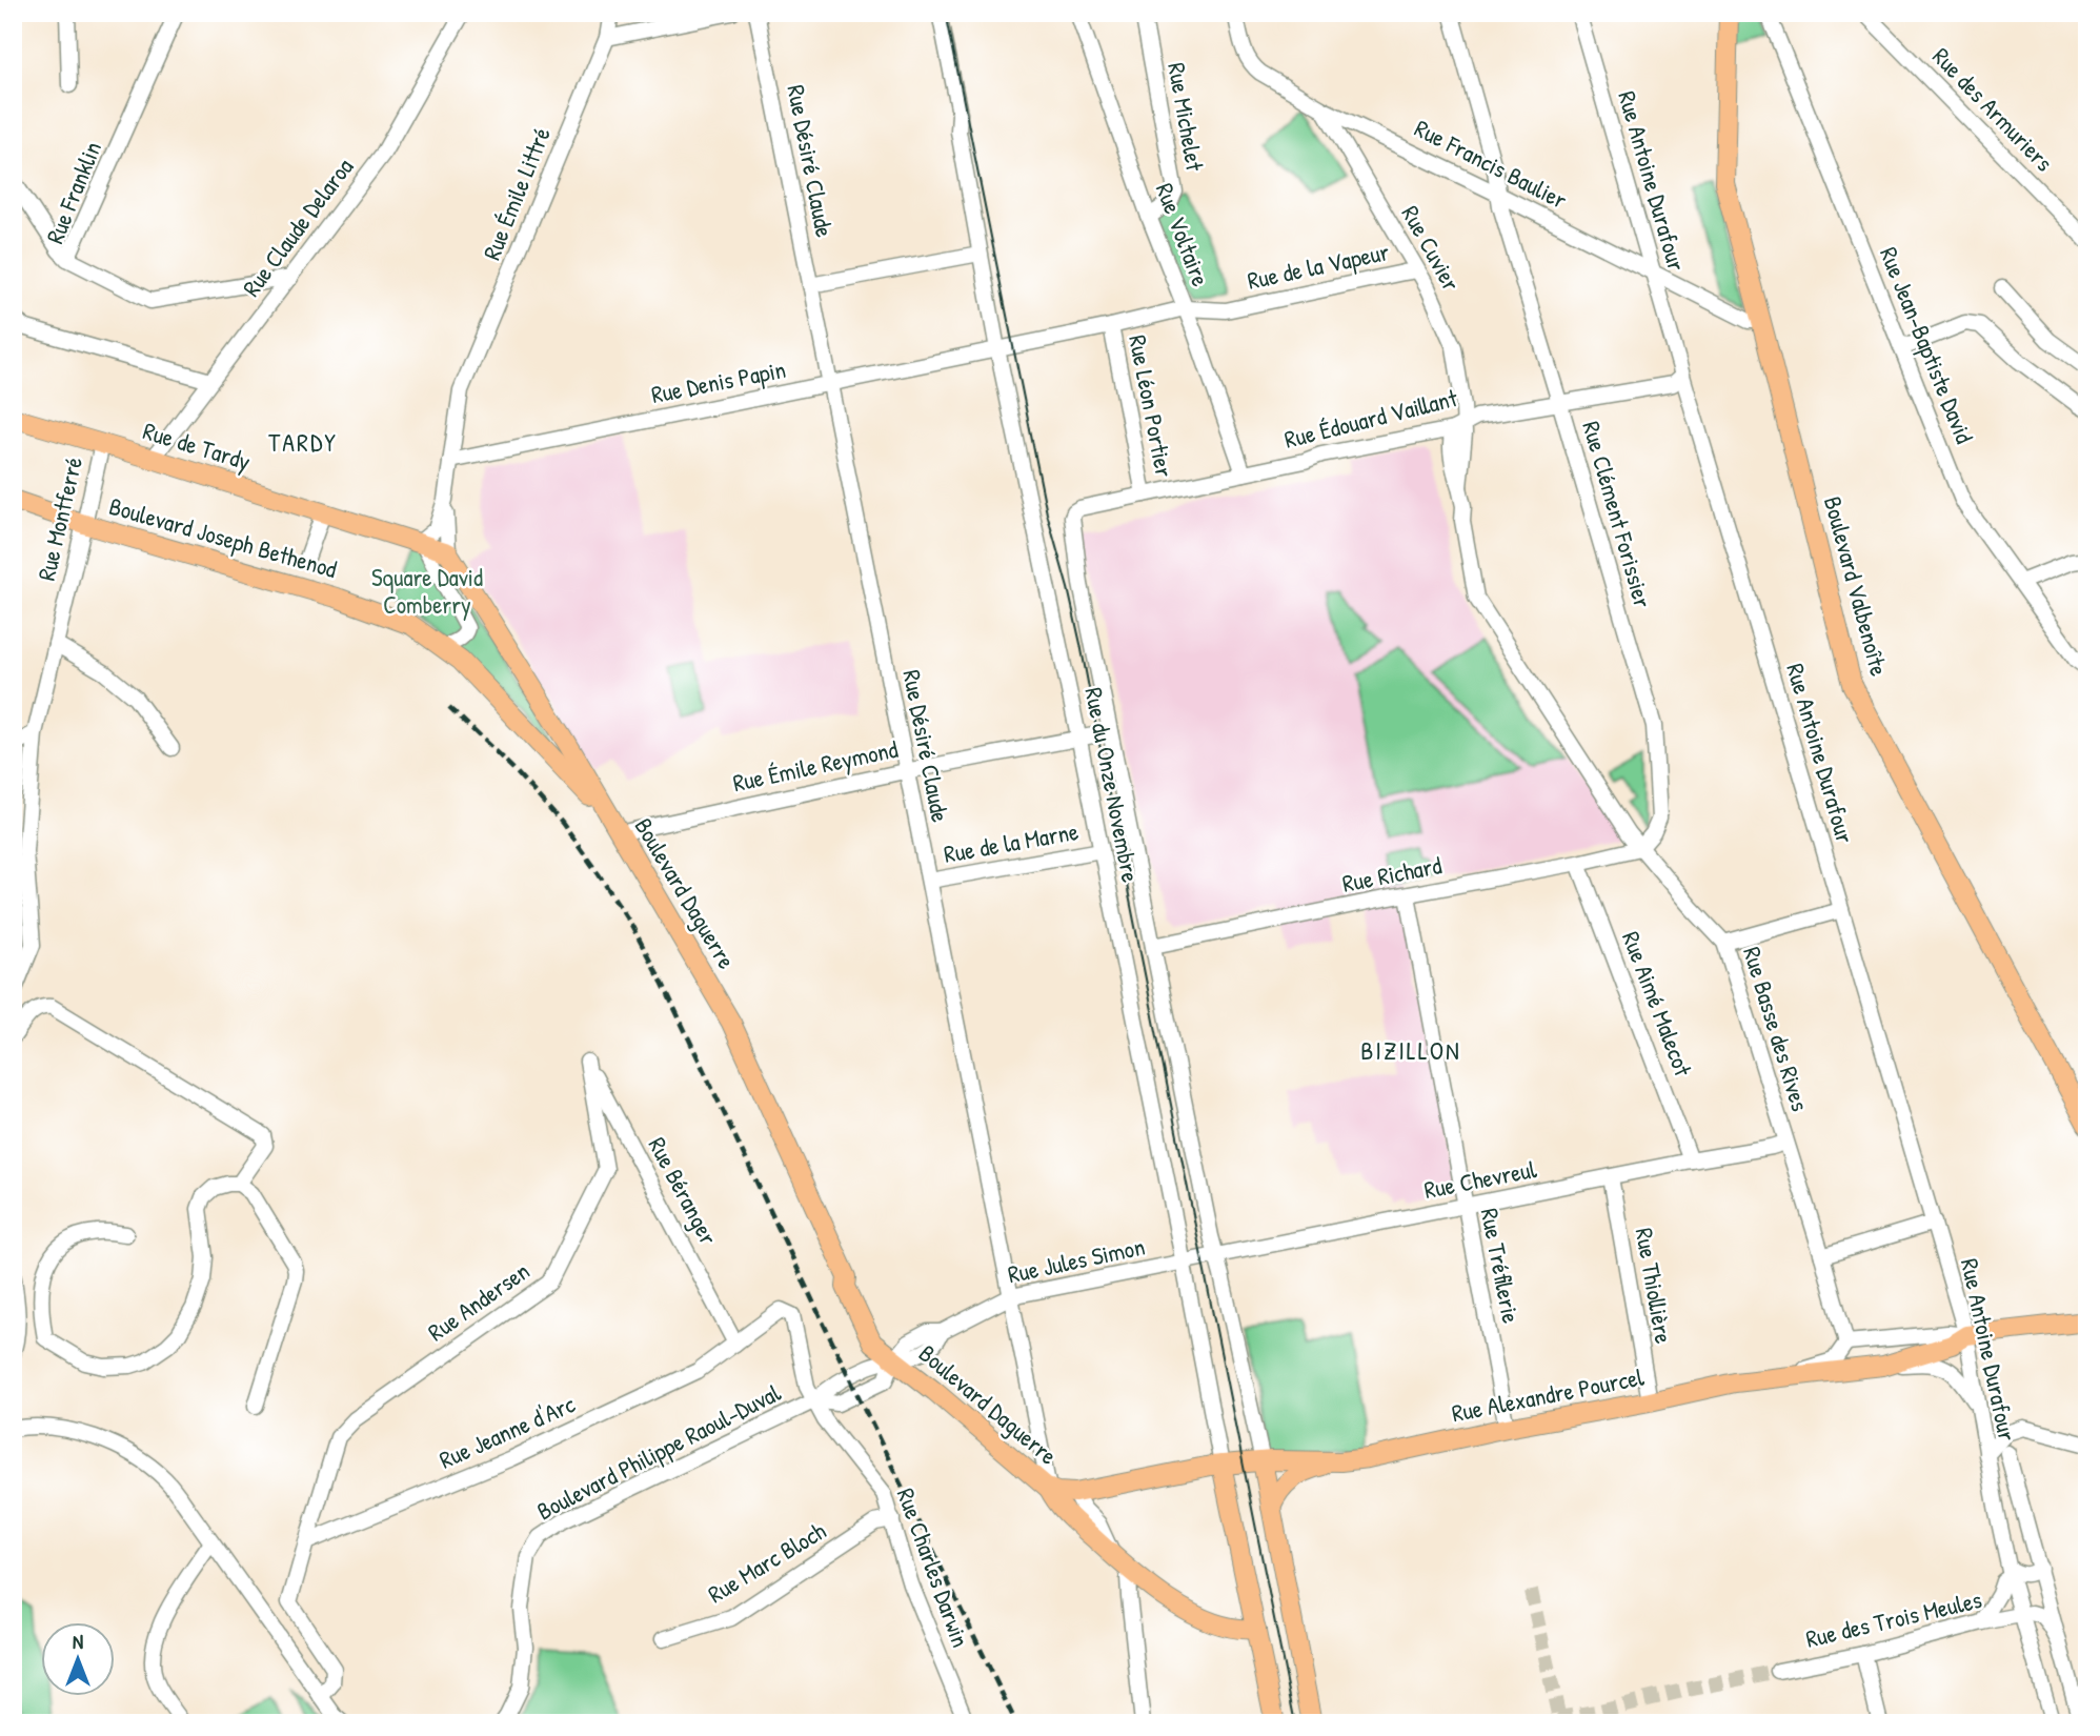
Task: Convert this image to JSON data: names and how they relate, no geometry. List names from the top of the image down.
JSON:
{
  "streets": {
    "main road": [
      "Rue de Tardy",
      "Boulevard Joseph Bethenod",
      "Boulevard Valbenoîte",
      "Boulevard Daguerre",
      "Rue Alexandre Pourcel"
    ],
    "street": [
      "Rue des Armuriers",
      "Rue Michelet",
      "Rue Désiré Claude",
      "Rue Francis Baulier",
      "Rue Antoine Durafour",
      "Rue Franklin",
      "Rue Émile Littré",
      "Rue Claude Delaroa",
      "Rue Voltaire",
      "Rue Cuvier",
      "Rue de la Vapeur",
      "Rue Jean-Baptiste David",
      "Rue Denis Papin",
      "Rue Léon Portier",
      "Rue Édouard Vaillant",
      "Rue Clément Forissier",
      "Rue Montferré",
      "Rue Émile Reymond",
      "Rue du Onze Novembre",
      "Rue de la Marne",
      "Rue Richard",
      "Rue Aimé Malecot",
      "Rue Basse des Rives",
      "Rue Chevreul",
      "Rue Béranger",
      "Rue Jules Simon",
      "Rue Tréfilerie",
      "Rue Thiollière",
      "Rue Andersen",
      "Rue Jeanne d'Arc",
      "Boulevard Philippe Raoul-Duval",
      "Rue Marc Bloch",
      "Rue Charles Darwin",
      "Rue des Trois Meules"
    ]
  },
  "crossings": [
    ["Rue Michelet", "Rue Voltaire"],
    ["Rue Désiré Claude", "Rue Denis Papin"],
    ["Rue Désiré Claude", "Rue Émile Reymond"],
    ["Rue Désiré Claude", "Rue de la Marne"],
    ["Rue Désiré Claude", "Boulevard Daguerre"],
    ["Rue Désiré Claude", "Rue Jules Simon"],
    ["Rue Francis Baulier", "Rue Antoine Durafour"],
    ["Rue Francis Baulier", "Rue Cuvier"],
    ["Rue Francis Baulier", "Rue Clément Forissier"],
    ["Rue Francis Baulier", "Boulevard Valbenoîte"],
    ["Rue Antoine Durafour", "Rue Édouard Vaillant"],
    ["Rue Antoine Durafour", "Rue Alexandre Pourcel"],
    ["Rue Antoine Durafour", "Rue des Trois Meules"],
    ["Rue Franklin", "Rue Claude Delaroa"],
    ["Rue Émile Littré", "Rue Denis Papin"],
    ["Rue Claude Delaroa", "Rue de Tardy"],
    ["Rue Voltaire", "Rue de la Vapeur"],
    ["Rue Voltaire", "Rue Édouard Vaillant"],
    ["Rue Cuvier", "Rue de la Vapeur"],
    ["Rue Cuvier", "Rue Édouard Vaillant"],
    ["Rue Cuvier", "Rue Basse des Rives"],
    ["Rue de la Vapeur", "Rue Denis Papin"],
    ["Rue de la Vapeur", "Rue Léon Portier"],
    ["Rue Denis Papin", "Rue Léon Portier"],
    ["Rue Denis Papin", "Rue du Onze Novembre"],
    ["Rue Léon Portier", "Rue Édouard Vaillant"],
    ["Rue Édouard Vaillant", "Rue Clément Forissier"],
    ["Rue Édouard Vaillant", "Rue du Onze Novembre"],
    ["Rue de Tardy", "Rue Montferré"],
    ["Rue de Tardy", "Boulevard Daguerre"],
    ["Rue Clément Forissier", "Rue Richard"],
    ["Rue Clément Forissier", "Rue Basse des Rives"],
    ["Rue Montferré", "Boulevard Joseph Bethenod"],
    ["Boulevard Joseph Bethenod", "Rue Émile Reymond"],
    ["Boulevard Joseph Bethenod", "Boulevard Daguerre"],
    ["Rue Émile Reymond", "Rue du Onze Novembre"],
    ["Rue Émile Reymond", "Boulevard Daguerre"],
    ["Rue du Onze Novembre", "Rue de la Marne"],
    ["Rue du Onze Novembre", "Rue Richard"],
    ["Rue du Onze Novembre", "Rue Chevreul"],
    ["Rue du Onze Novembre", "Rue Jules Simon"],
    ["Rue du Onze Novembre", "Rue Alexandre Pourcel"],
    ["Rue Richard", "Rue Aimé Malecot"],
    ["Rue Richard", "Rue Basse des Rives"],
    ["Rue Richard", "Rue Tréfilerie"],
    ["Boulevard Daguerre", "Rue Jules Simon"],
    ["Boulevard Daguerre", "Rue Alexandre Pourcel"],
    ["Boulevard Daguerre", "Boulevard Philippe Raoul-Duval"],
    ["Rue Aimé Malecot", "Rue Chevreul"],
    ["Rue Basse des Rives", "Rue Chevreul"],
    ["Rue Basse des Rives", "Rue Alexandre Pourcel"],
    ["Rue Chevreul", "Rue Jules Simon"],
    ["Rue Chevreul", "Rue Tréfilerie"],
    ["Rue Chevreul", "Rue Thiollière"],
    ["Rue Béranger", "Rue Andersen"],
    ["Rue Béranger", "Rue Jeanne d'Arc"],
    ["Rue Jules Simon", "Boulevard Philippe Raoul-Duval"],
    ["Rue Tréfilerie", "Rue Alexandre Pourcel"],
    ["Rue Thiollière", "Rue Alexandre Pourcel"],
    ["Rue Andersen", "Rue Jeanne d'Arc"],
    ["Rue Jeanne d'Arc", "Boulevard Philippe Raoul-Duval"],
    ["Rue Jeanne d'Arc", "Rue Charles Darwin"],
    ["Boulevard Philippe Raoul-Duval", "Rue Charles Darwin"],
    ["Rue Marc Bloch", "Rue Charles Darwin"]
  ],
  "districts": ["TARDY", "BIZILLON"],
  "parks": ["Square David Comberry"],
  "north": "top"
}
